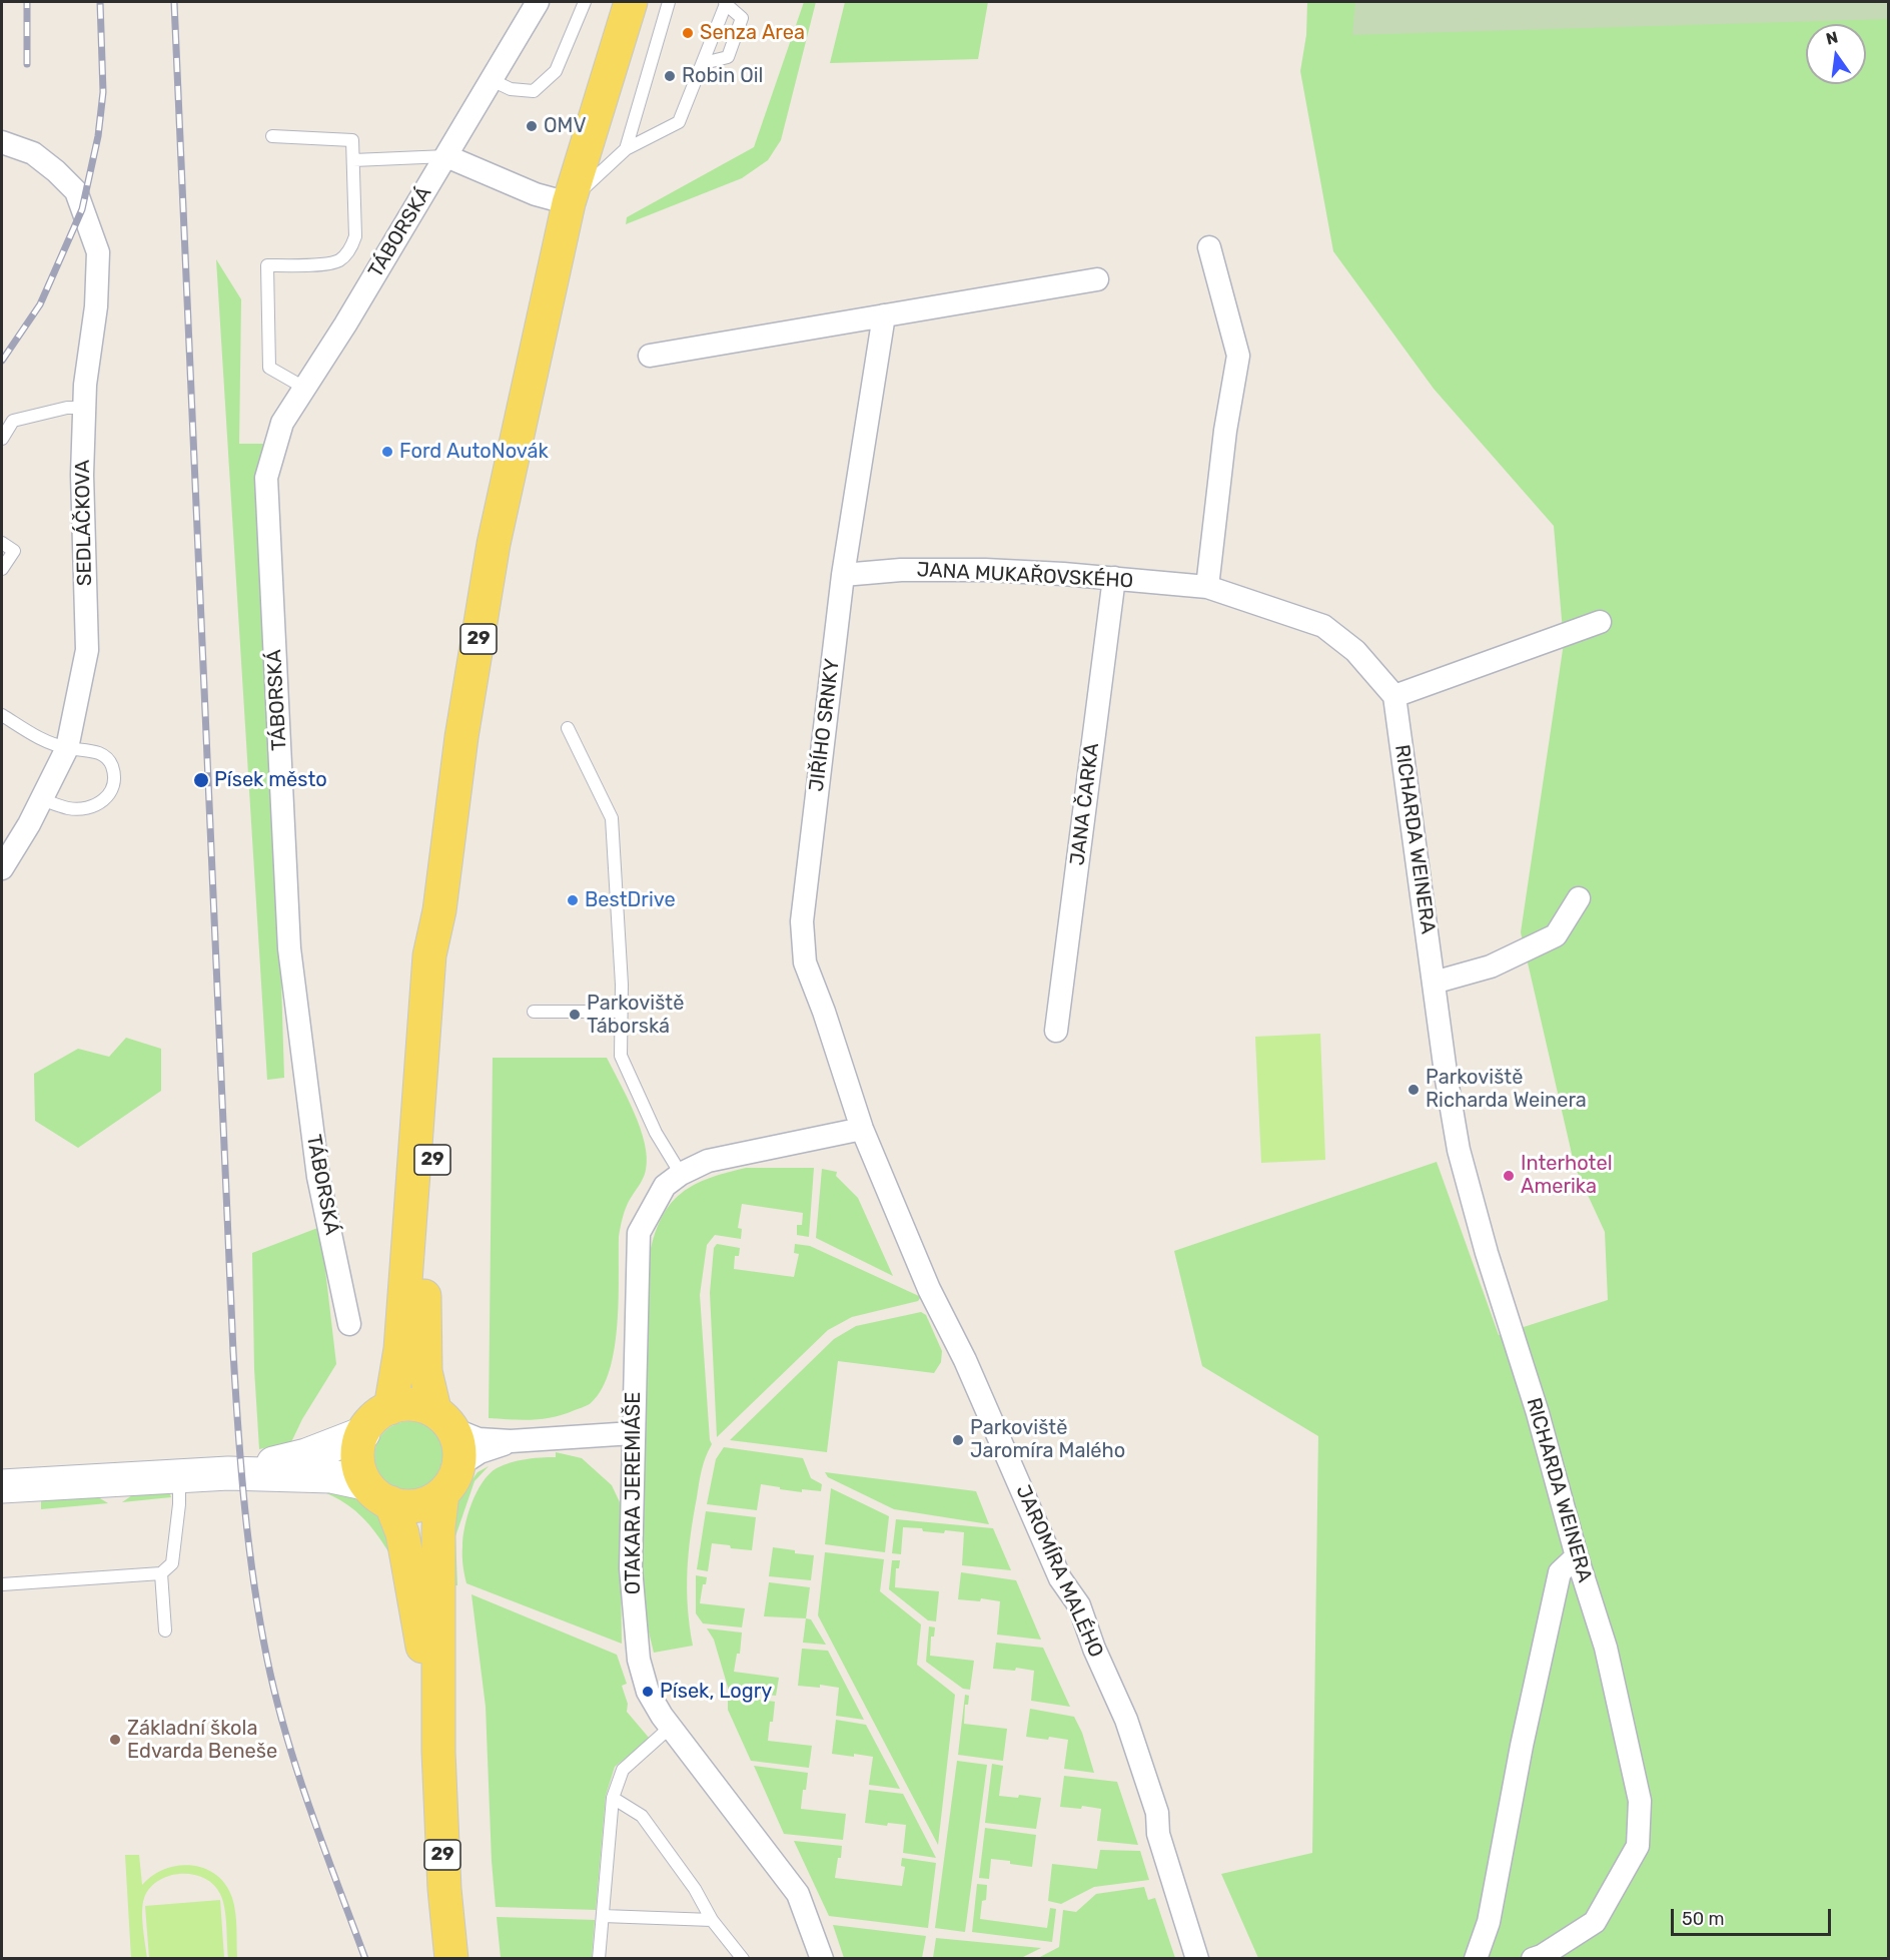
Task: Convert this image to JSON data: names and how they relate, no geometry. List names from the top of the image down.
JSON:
{
  "streets": {
    "main road": ["29"],
    "street": [
      "TÁBORSKÁ",
      "SEDLÁČKOVA",
      "JANA MUKAŘOVSKÉHO",
      "JIŘÍHO SRNKY",
      "JANA ČARKA",
      "RICHARDA WEINERA",
      "OTAKARA JEREMIÁŠE",
      "JAROMÍRA MALÉHO"
    ]
  },
  "crossings": [
    ["JANA MUKAŘOVSKÉHO", "JIŘÍHO SRNKY"],
    ["JANA MUKAŘOVSKÉHO", "JANA ČARKA"],
    ["JANA MUKAŘOVSKÉHO", "RICHARDA WEINERA"],
    ["JIŘÍHO SRNKY", "OTAKARA JEREMIÁŠE"],
    ["JIŘÍHO SRNKY", "JAROMÍRA MALÉHO"],
    ["OTAKARA JEREMIÁŠE", "JAROMÍRA MALÉHO"]
  ],
  "places": [
    "Senza Area",
    "Robin Oil",
    "OMV",
    "Ford AutoNovák",
    "Písek město",
    "BestDrive",
    "Parkoviště Táborská",
    "Parkoviště Richarda Weinera",
    "Interhotel Amerika",
    "Parkoviště Jaromíra Malého",
    "Písek, Logry",
    "Základní škola Edvarda Beneše"
  ],
  "scale_bar": "50 m",
  "north": "top"
}
